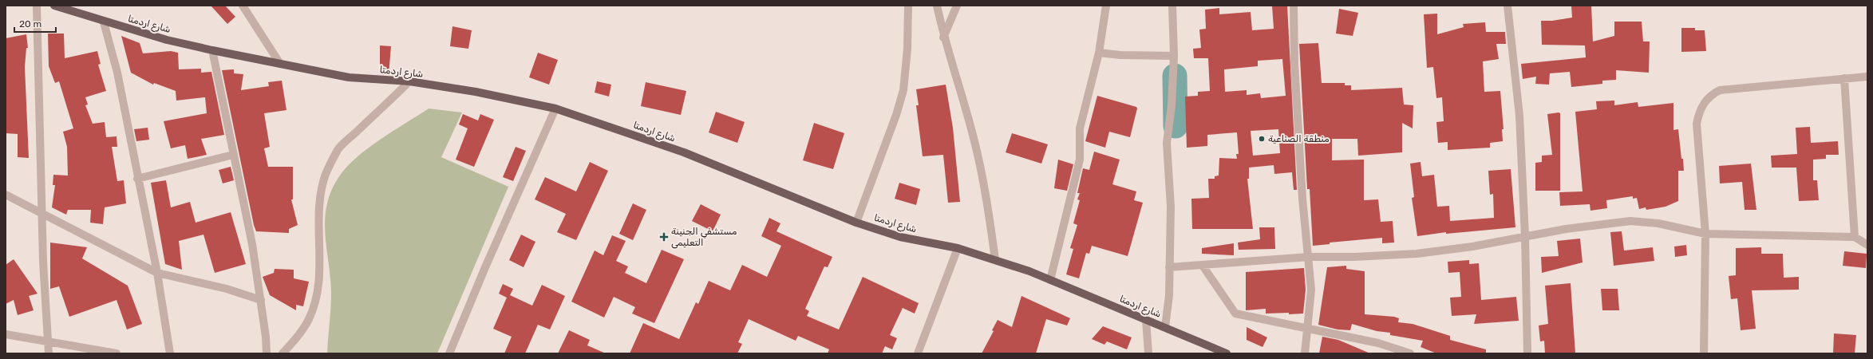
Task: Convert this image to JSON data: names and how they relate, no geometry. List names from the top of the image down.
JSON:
{
  "streets": {
    "main road": ["شارع اردمتا"]
  },
  "places": {
    "other": ["منطقة الصناعية"],
    "health": ["مستشفي الجنينة التعليمى"]
  },
  "scale_bar": "20 m"
}
